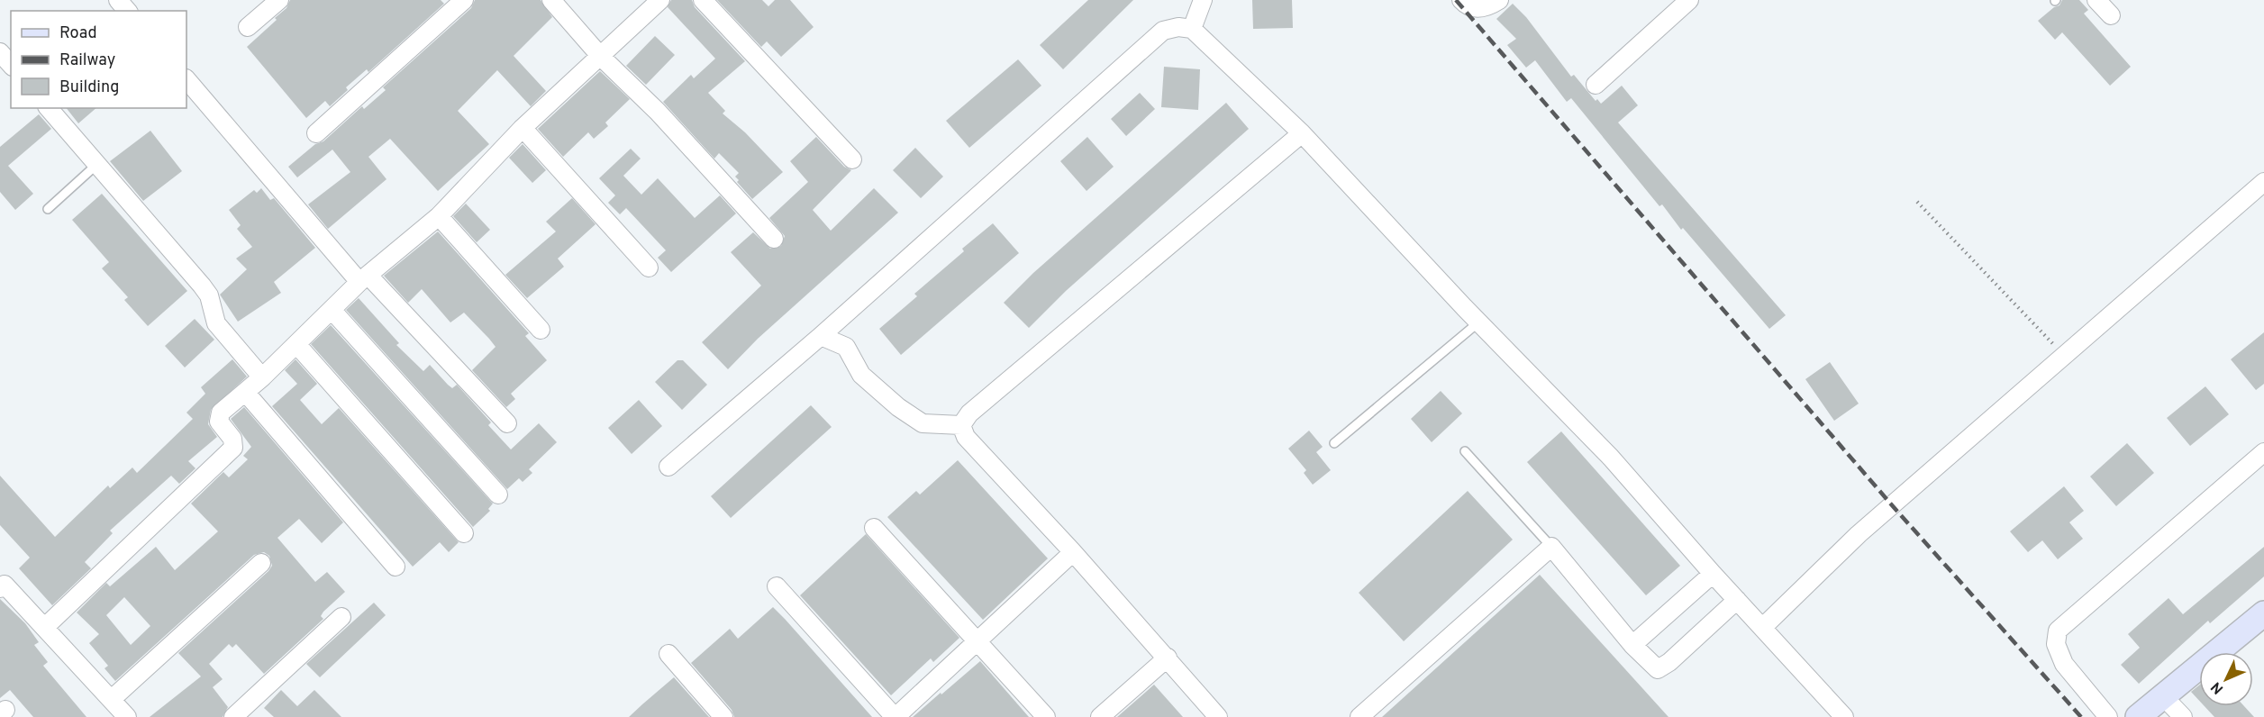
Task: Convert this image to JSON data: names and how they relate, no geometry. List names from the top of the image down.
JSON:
{
  "legend": ["Road", "Railway", "Building"],
  "north": "bottom left"
}
